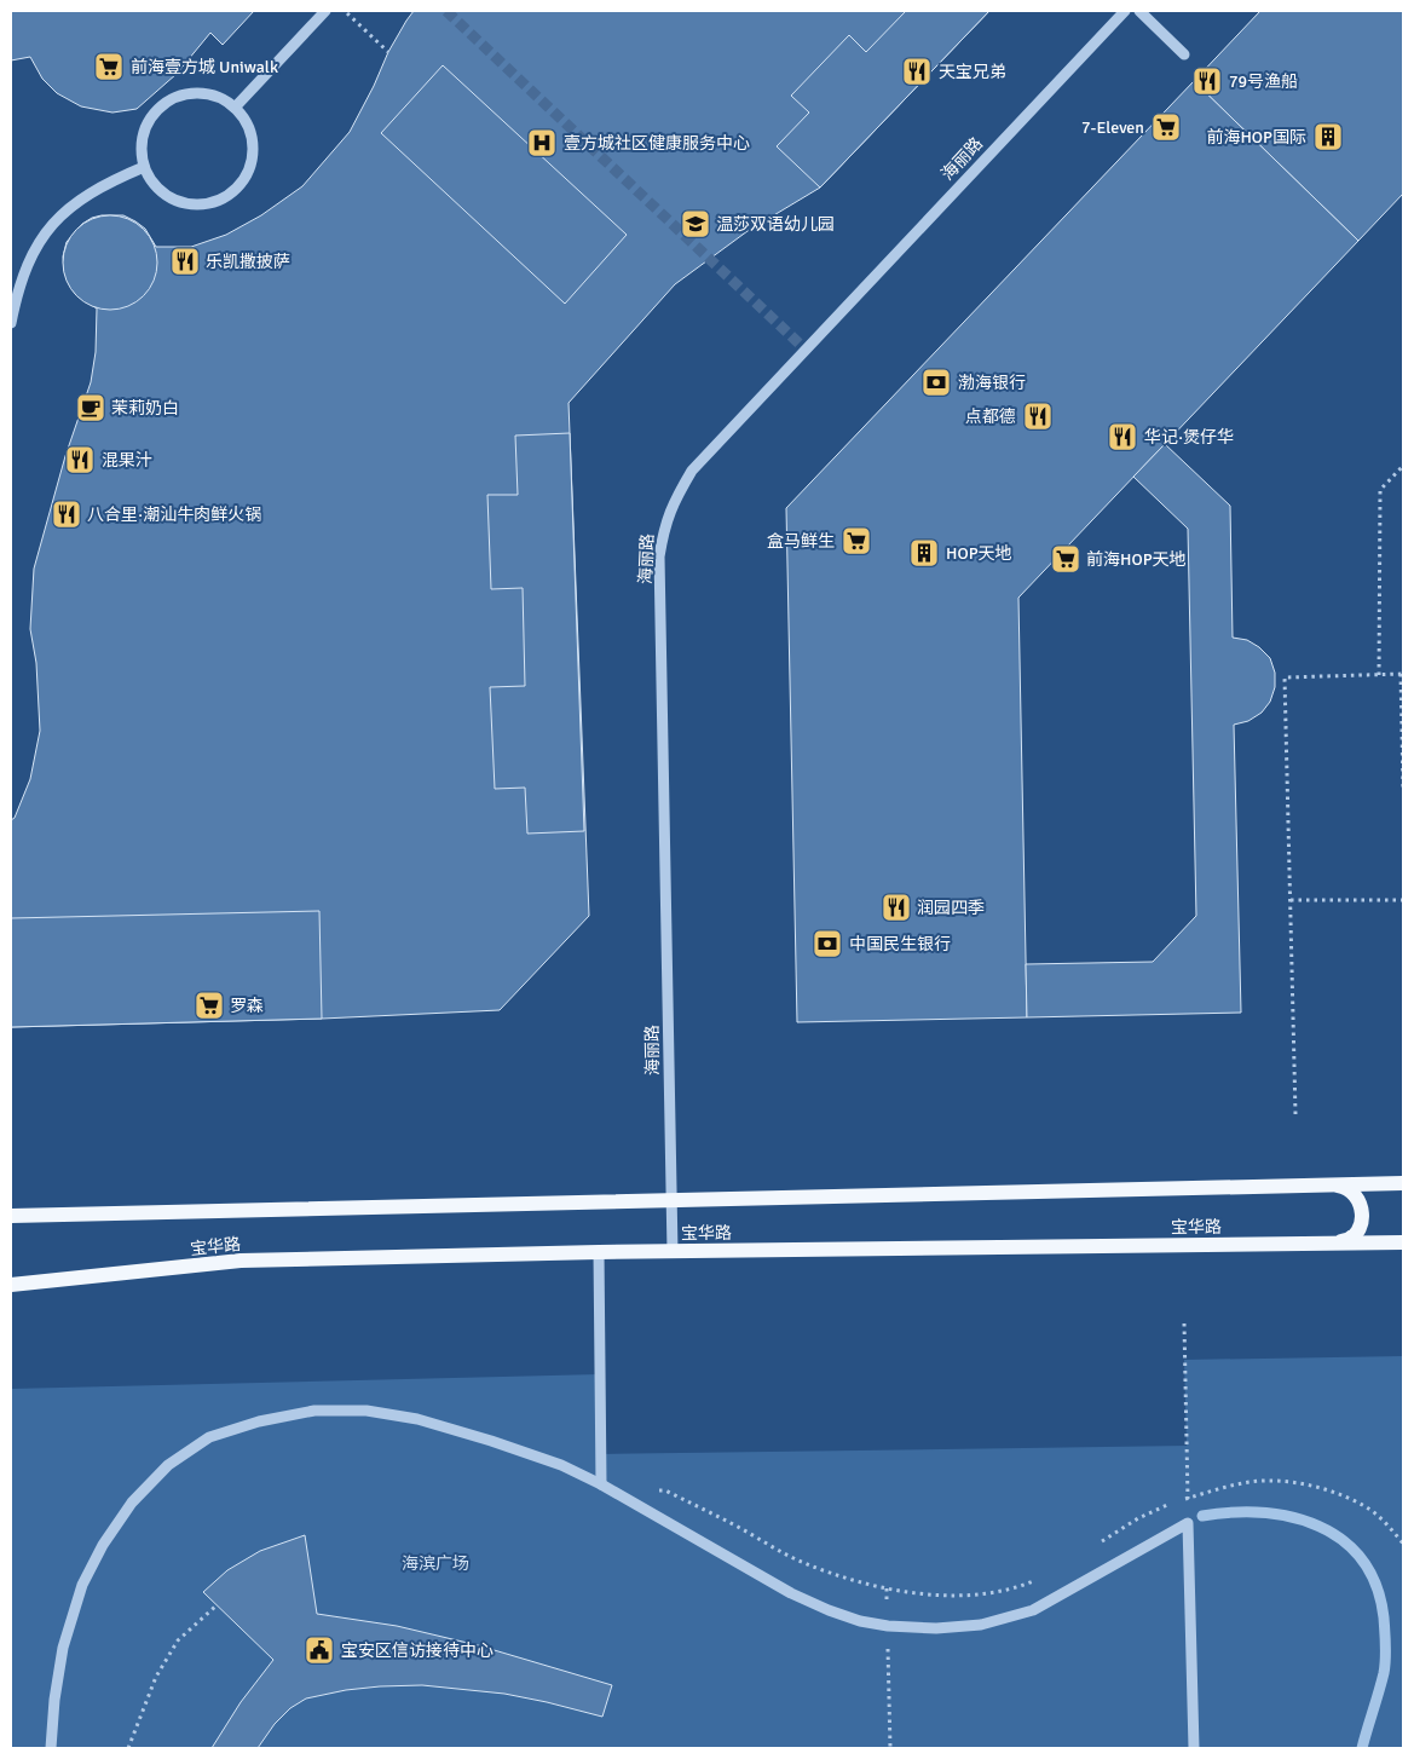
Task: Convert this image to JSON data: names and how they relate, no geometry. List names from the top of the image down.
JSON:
{
  "streets": {
    "main road": ["宝华路"],
    "street": ["海丽路"]
  },
  "crossings": [
    ["海丽路", "宝华路"]
  ],
  "parks": ["海滨广场"],
  "places": {
    "supermarket": [
      "前海壹方城 Uniwalk",
      "7-Eleven",
      "盒马鲜生",
      "前海HOP天地",
      "罗森"
    ],
    "restaurant": [
      "天宝兄弟",
      "79号渔船",
      "乐凯撒披萨",
      "点都德",
      "华记·煲仔华",
      "混果汁",
      "八合里·潮汕牛肉鲜火锅",
      "润园四季"
    ],
    "building": ["前海HOP国际", "HOP天地"],
    "hospital": ["壹方城社区健康服务中心"],
    "school or university": ["温莎双语幼儿园"],
    "bank": ["渤海银行", "中国民生银行"],
    "cafe": ["茉莉奶白"],
    "public building": ["宝安区信访接待中心"]
  }
}
